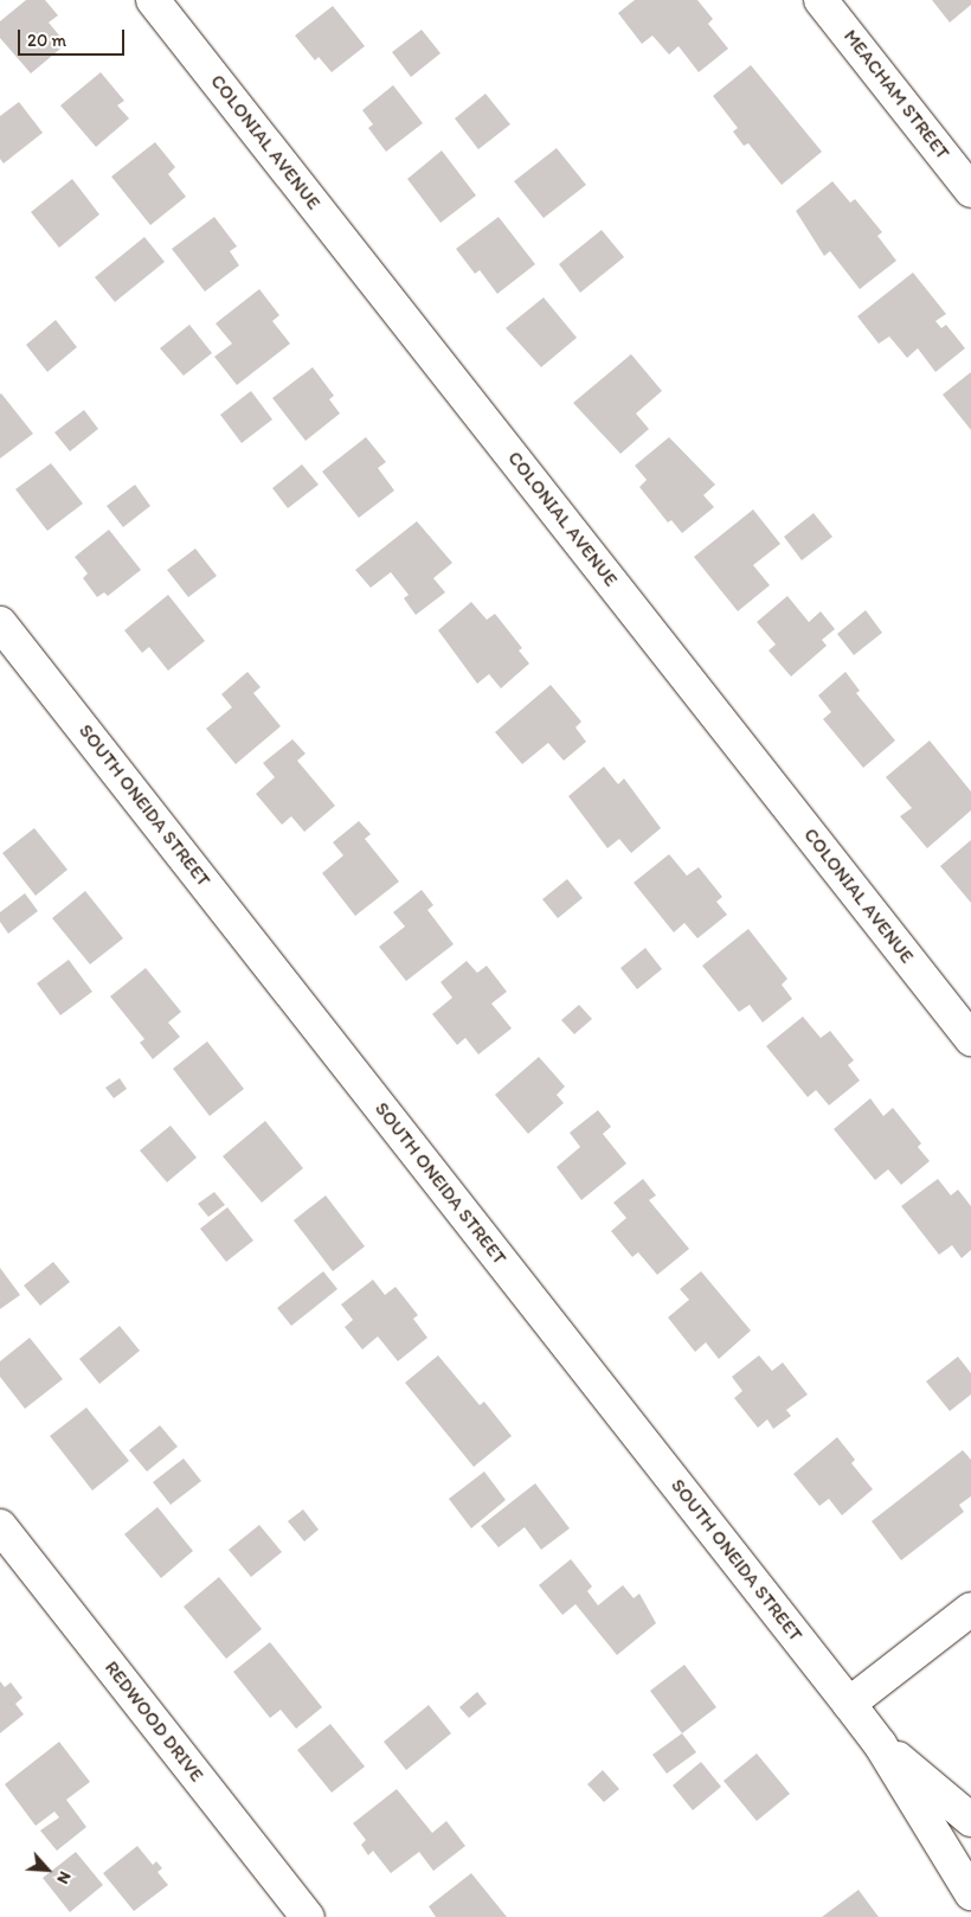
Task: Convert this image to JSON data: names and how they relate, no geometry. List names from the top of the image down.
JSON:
{
  "streets": {
    "street": [
      "MEACHAM STREET",
      "COLONIAL AVENUE",
      "SOUTH ONEIDA STREET",
      "REDWOOD DRIVE"
    ]
  },
  "scale_bar": "20 m",
  "north": "bottom right"
}
